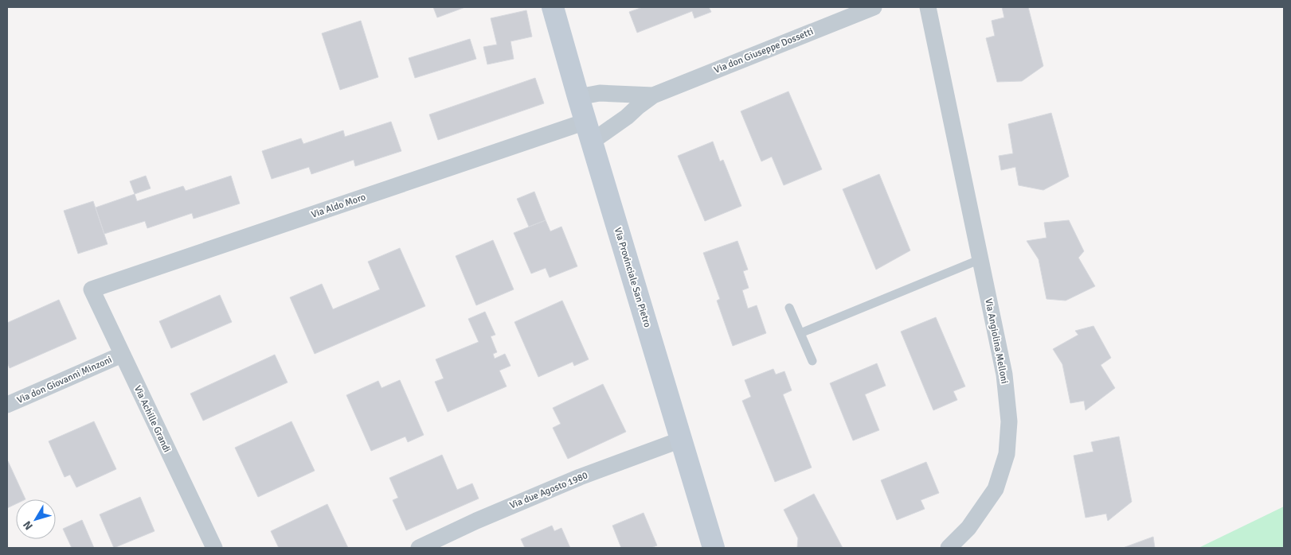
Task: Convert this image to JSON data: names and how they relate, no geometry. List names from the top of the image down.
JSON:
{
  "streets": {
    "main road": ["Via Provinciale San Pietro"],
    "street": [
      "Via don Giuseppe Dossetti",
      "Via Aldo Moro",
      "Via Angiolina Melloni",
      "Via don Giovanni Minzoni",
      "Via Achille Grandi",
      "Via due Agosto 1980"
    ]
  },
  "crossings": [
    ["Via don Giuseppe Dossetti", "Via Aldo Moro"],
    ["Via don Giuseppe Dossetti", "Via Provinciale San Pietro"],
    ["Via Aldo Moro", "Via Provinciale San Pietro"],
    ["Via Aldo Moro", "Via Achille Grandi"],
    ["Via Provinciale San Pietro", "Via due Agosto 1980"],
    ["Via don Giovanni Minzoni", "Via Achille Grandi"]
  ],
  "north": "bottom left"
}
